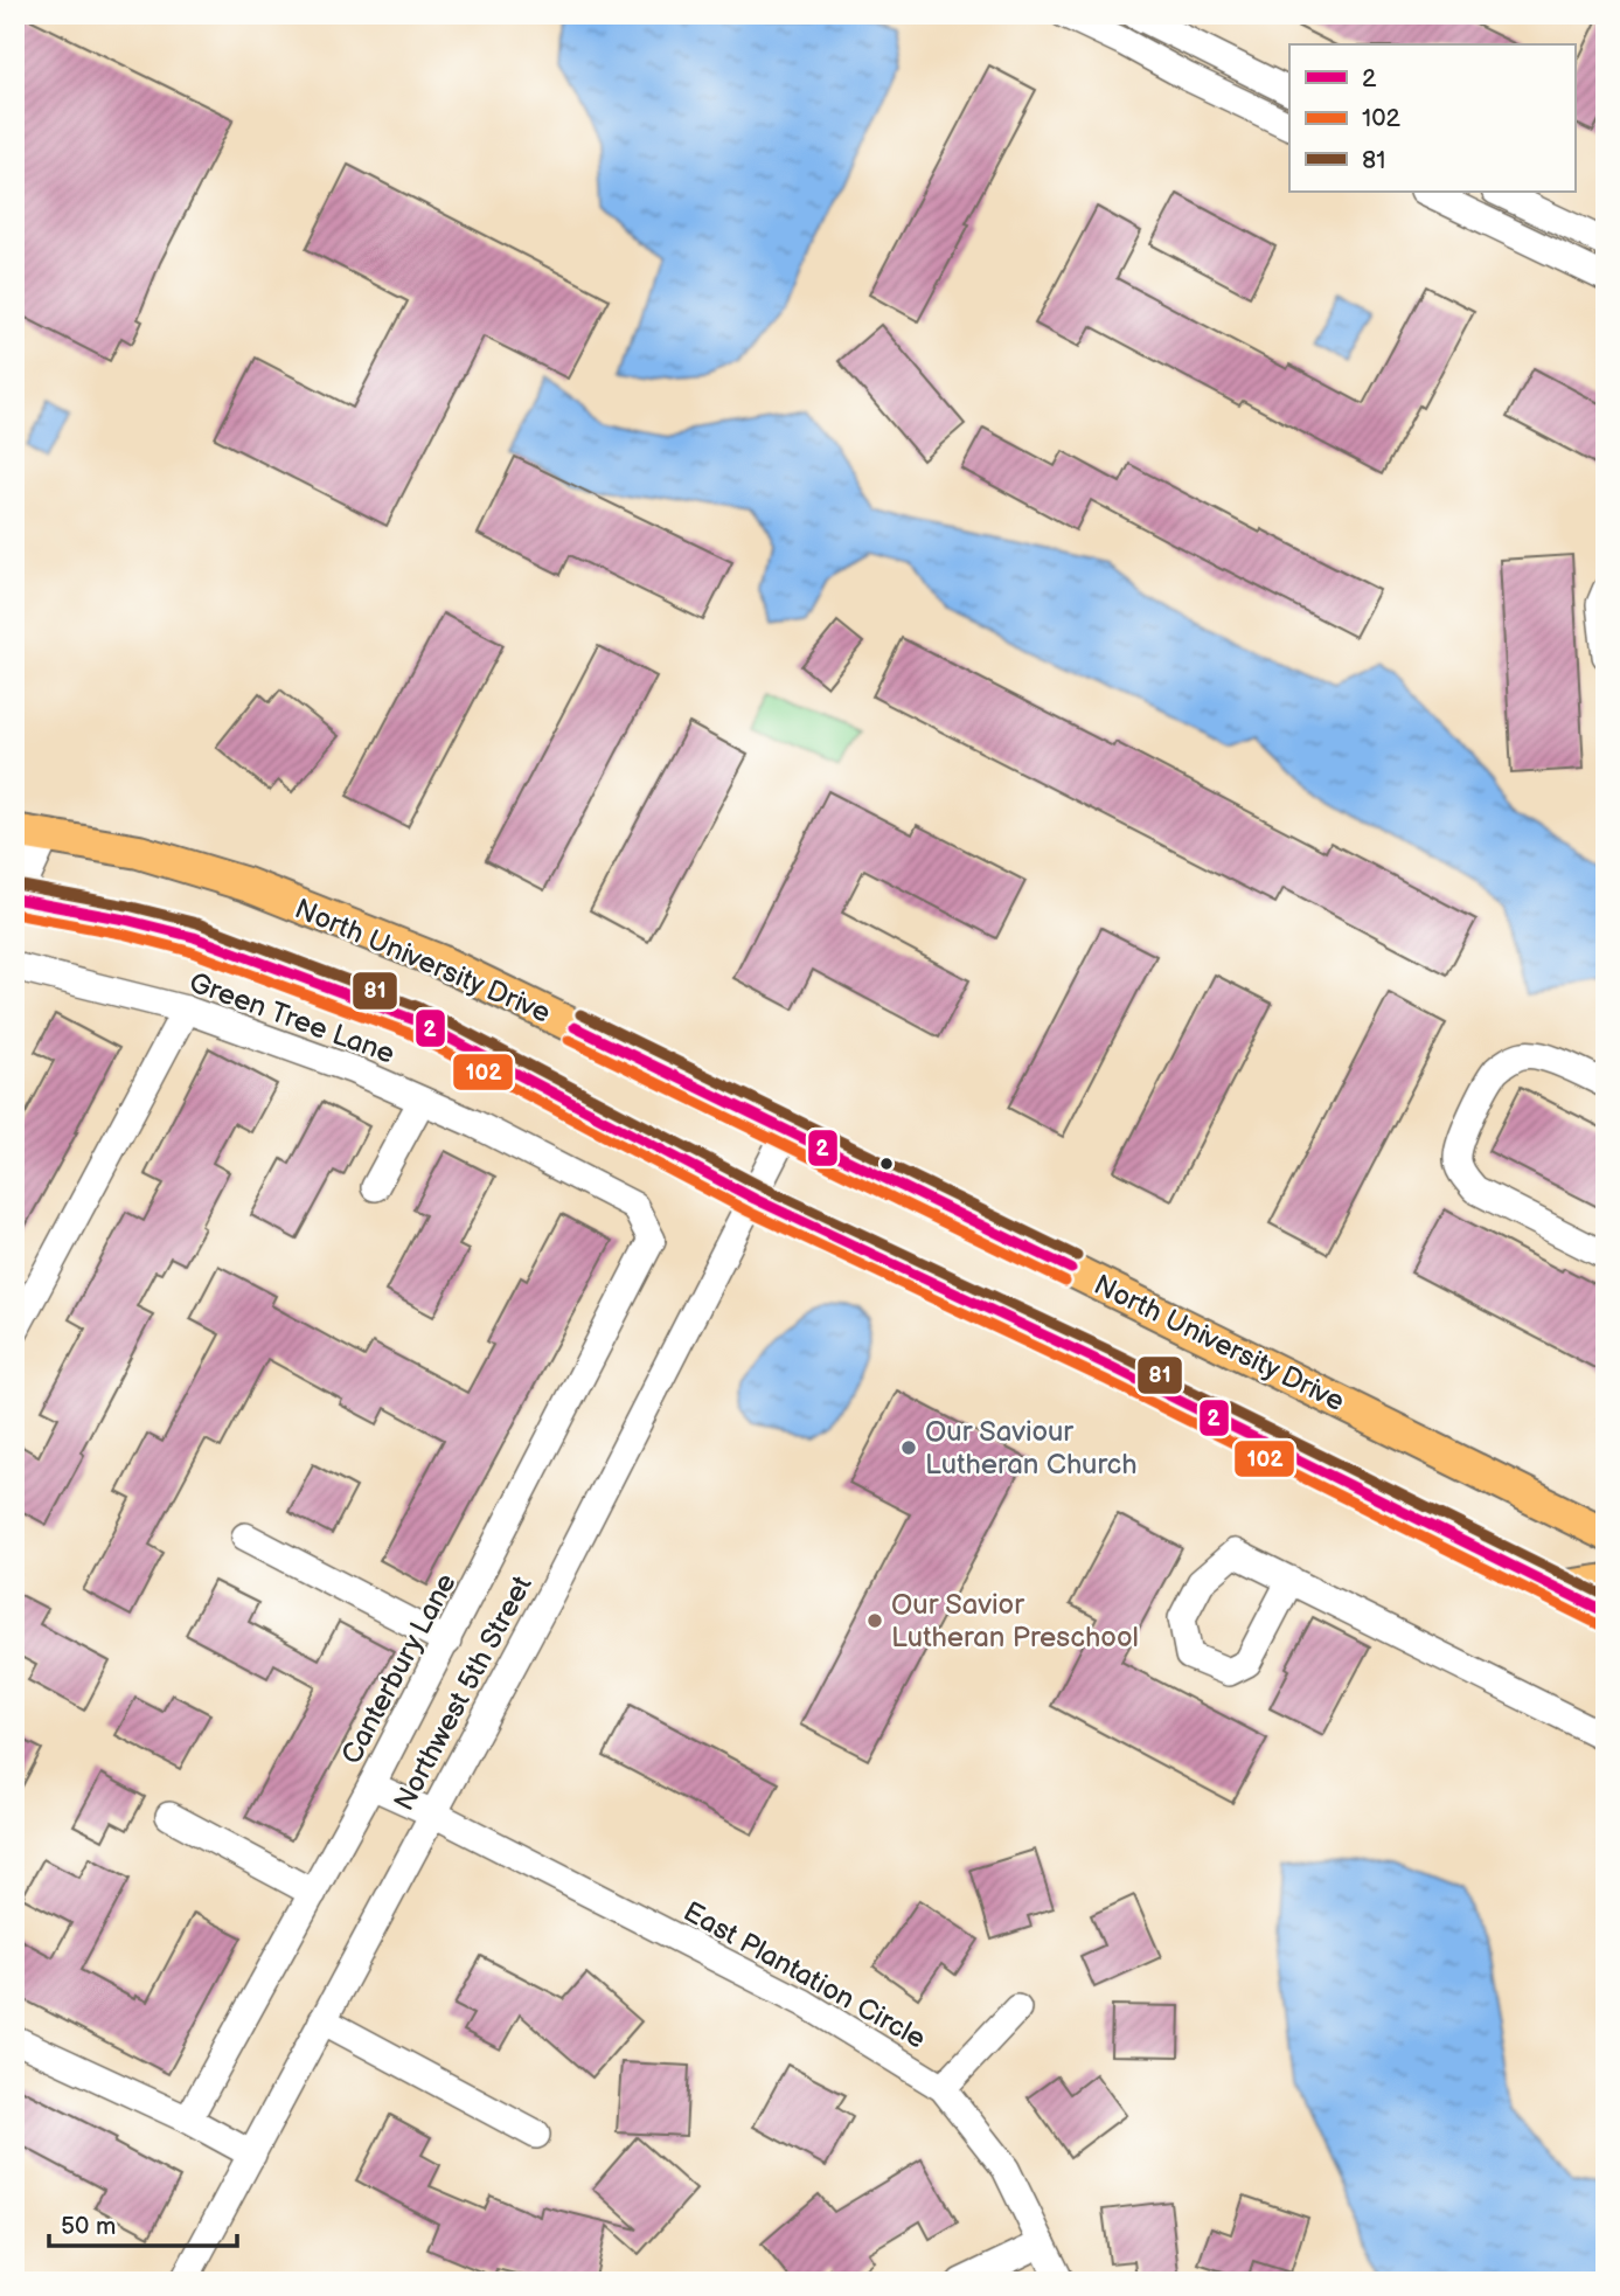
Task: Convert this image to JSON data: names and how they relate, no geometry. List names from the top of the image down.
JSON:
{
  "streets": {
    "main road": ["North University Drive"],
    "street": [
      "Green Tree Lane",
      "Canterbury Lane",
      "Northwest 5th Street",
      "East Plantation Circle"
    ]
  },
  "crossings": [
    ["North University Drive", "Northwest 5th Street"],
    ["Green Tree Lane", "Canterbury Lane"],
    ["Canterbury Lane", "East Plantation Circle"],
    ["Northwest 5th Street", "East Plantation Circle"]
  ],
  "places": ["Our Saviour Lutheran Church", "Our Savior Lutheran Preschool"],
  "lines": ["transit line 81", "transit line 2", "transit line 102"],
  "legend": ["2", "102", "81"],
  "scale_bar": "50 m"
}
